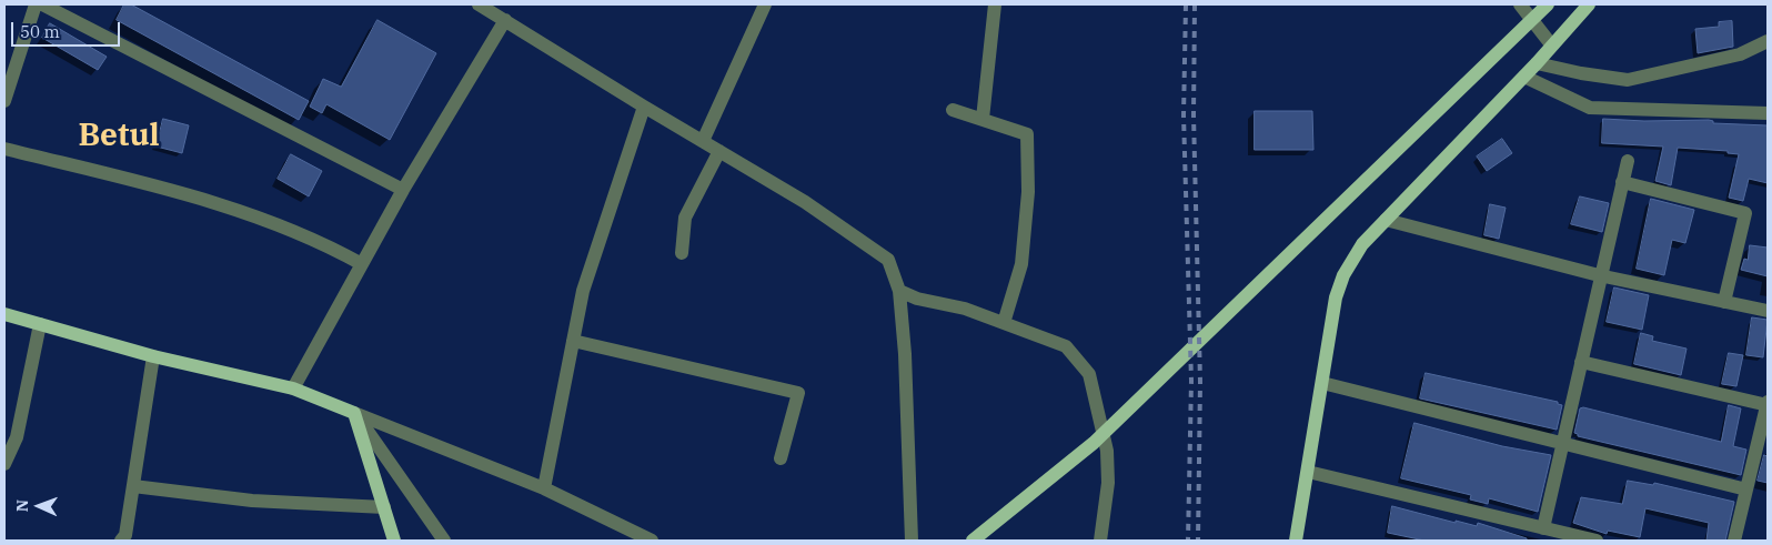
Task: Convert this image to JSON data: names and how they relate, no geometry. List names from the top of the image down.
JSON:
{
  "districts": ["Betul"],
  "scale_bar": "50 m",
  "north": "left"
}
